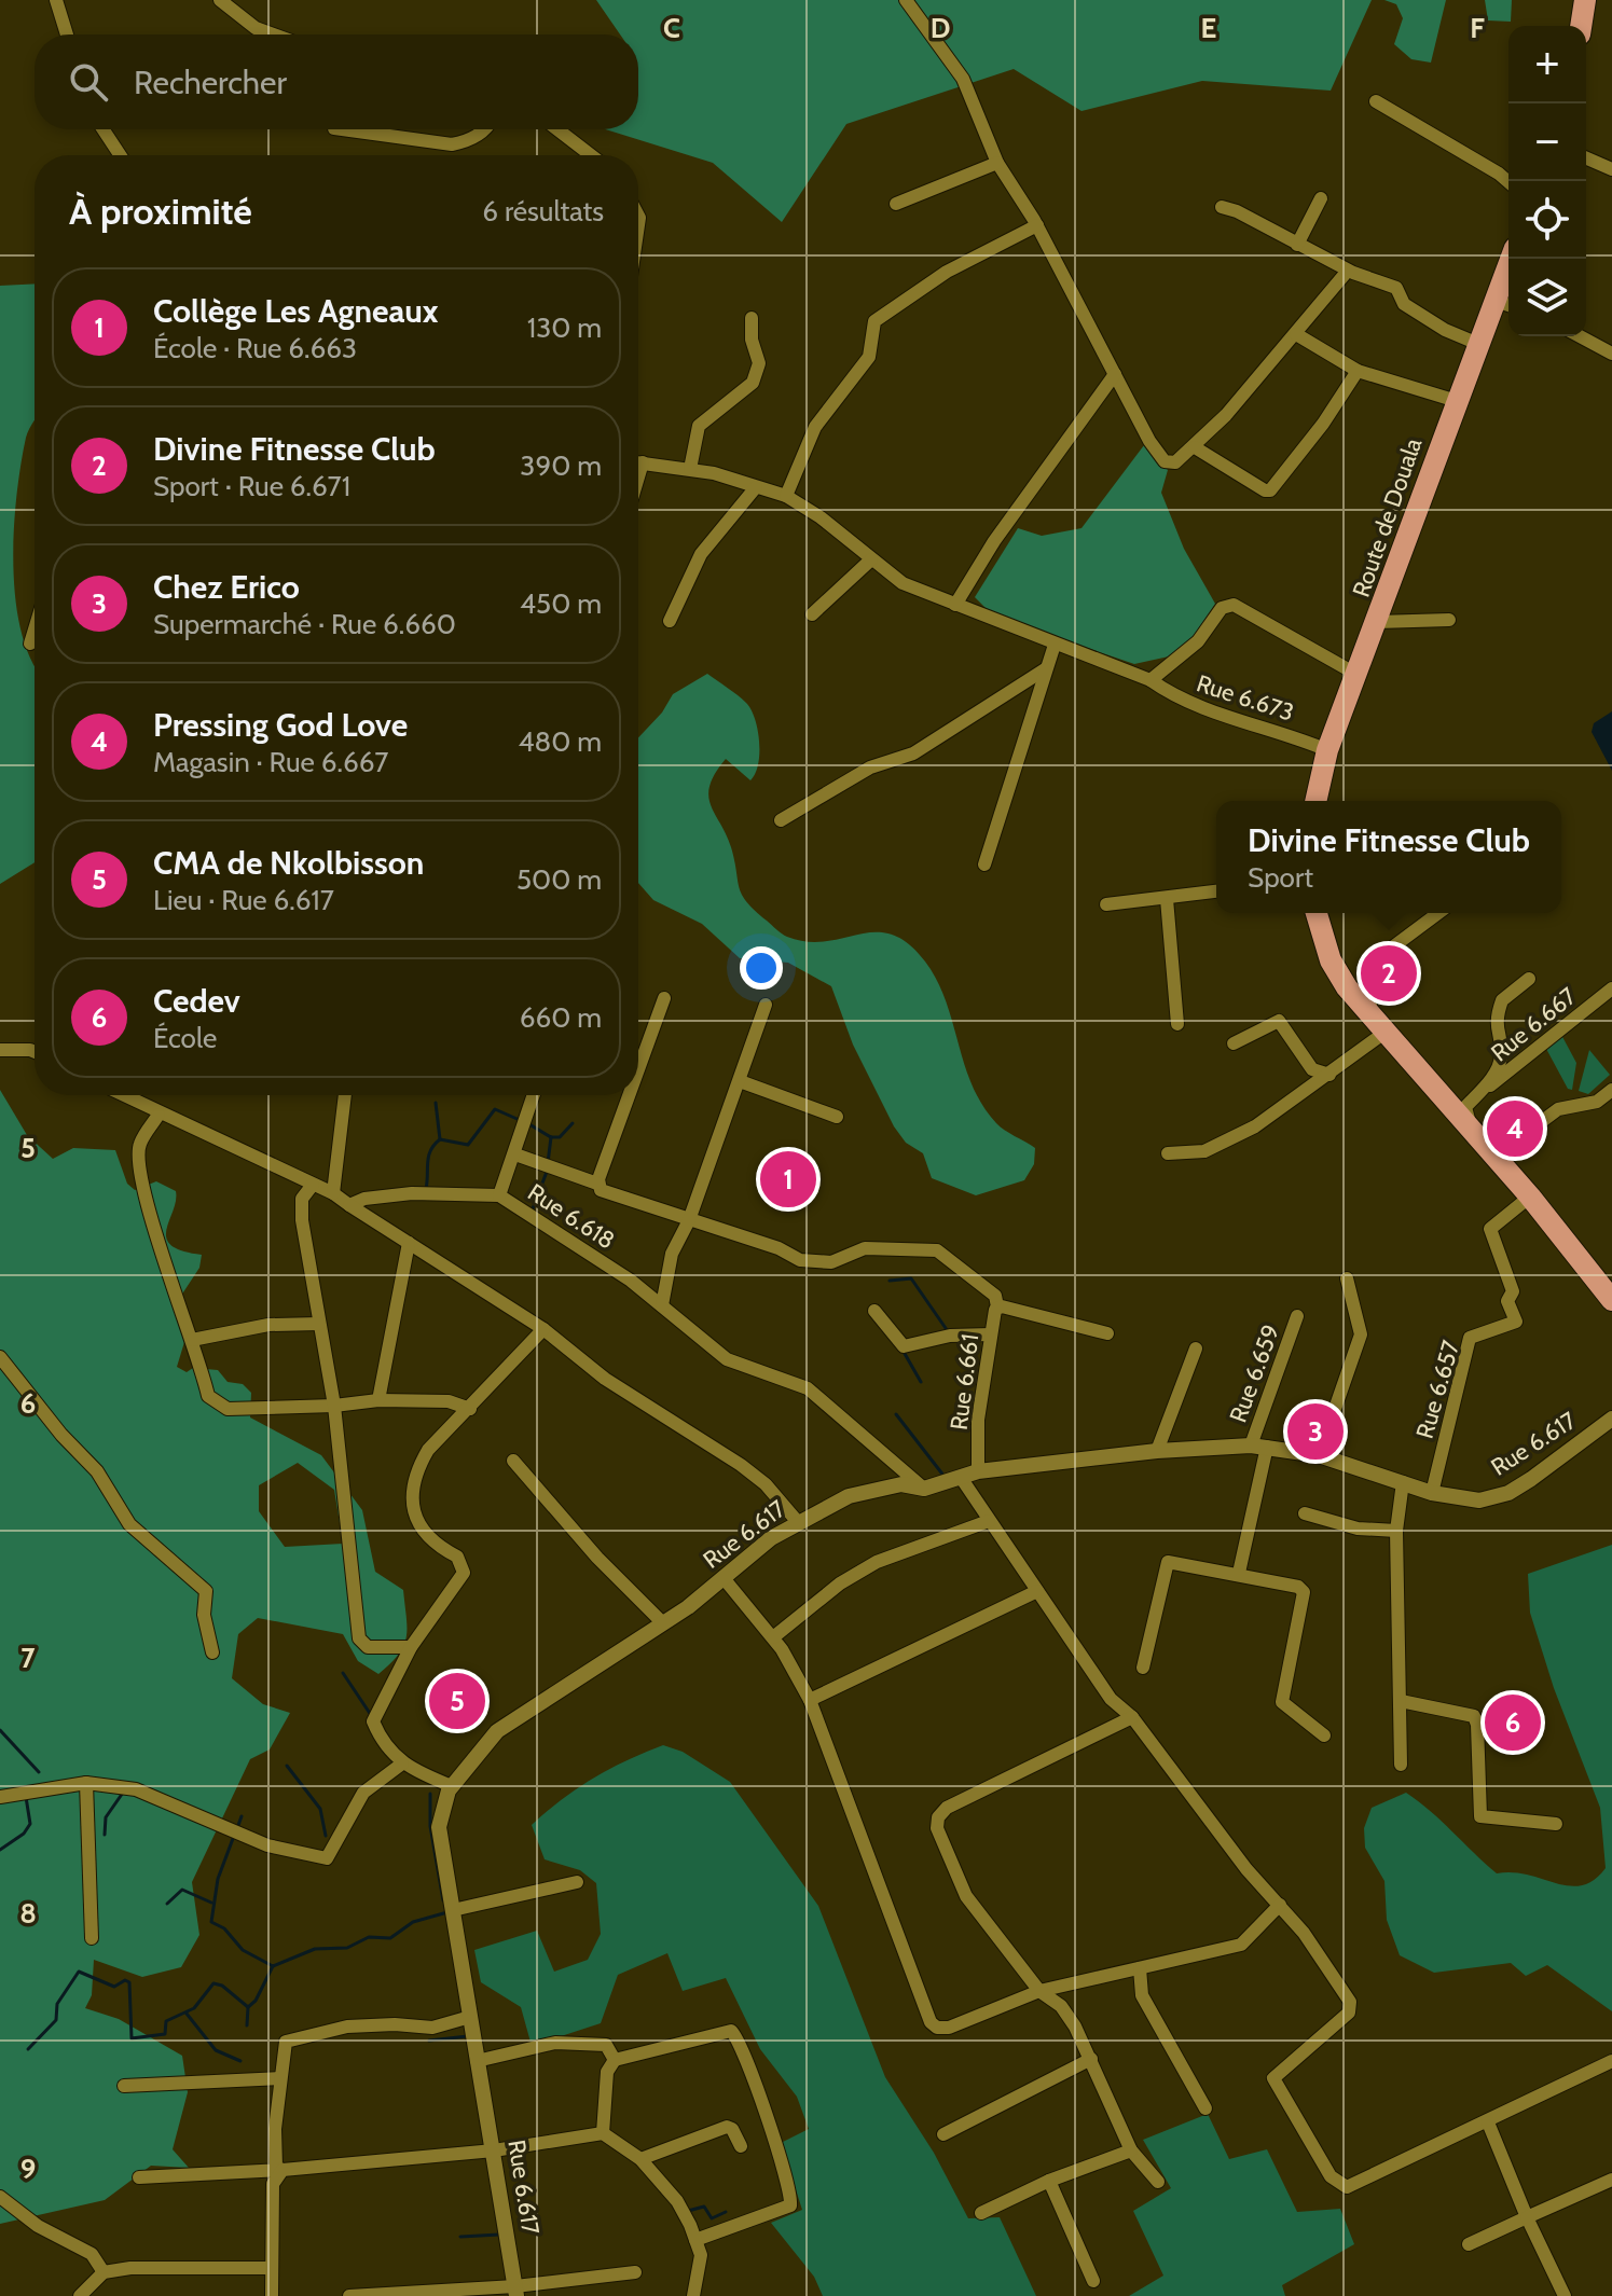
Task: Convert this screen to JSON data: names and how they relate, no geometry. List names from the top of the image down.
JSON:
{
  "streets": {
    "highway": ["Route de Douala"],
    "street": [
      "Rue 6.673",
      "Rue 6.667",
      "Rue 6.618",
      "Rue 6.659",
      "Rue 6.661",
      "Rue 6.657",
      "Rue 6.617"
    ]
  },
  "crossings": [
    ["Route de Douala", "Rue 6.673"],
    ["Rue 6.618", "Rue 6.617"],
    ["Rue 6.659", "Rue 6.617"],
    ["Rue 6.661", "Rue 6.617"],
    ["Rue 6.657", "Rue 6.617"]
  ],
  "page": {
    "map_buttons": ["+", "−"],
    "search": "Rechercher",
    "heading": ["À proximité", "6 résultats"],
    "list": [
      {
        "mark": "1",
        "name": "Collège Les Agneaux",
        "note": "École · Rue 6.663",
        "value": "130 m"
      },
      {
        "mark": "2",
        "name": "Divine Fitnesse Club",
        "note": "Sport · Rue 6.671",
        "value": "390 m"
      },
      {
        "mark": "3",
        "name": "Chez Erico",
        "note": "Supermarché · Rue 6.660",
        "value": "450 m"
      },
      {
        "mark": "4",
        "name": "Pressing God Love",
        "note": "Magasin · Rue 6.667",
        "value": "480 m"
      },
      {
        "mark": "5",
        "name": "CMA de Nkolbisson",
        "note": "Lieu · Rue 6.617",
        "value": "500 m"
      },
      {
        "mark": "6",
        "name": "Cedev",
        "note": "École",
        "value": "660 m"
      }
    ],
    "popup": ["Divine Fitnesse Club", "Sport"],
    "pins": [
      "2",
      "4",
      "1",
      "3",
      "5",
      "6"
    ]
  },
  "grid": {
    "columns": [
      "C",
      "D",
      "E",
      "F"
    ],
    "rows": [
      "5",
      "6",
      "7",
      "8",
      "9"
    ]
  }
}
